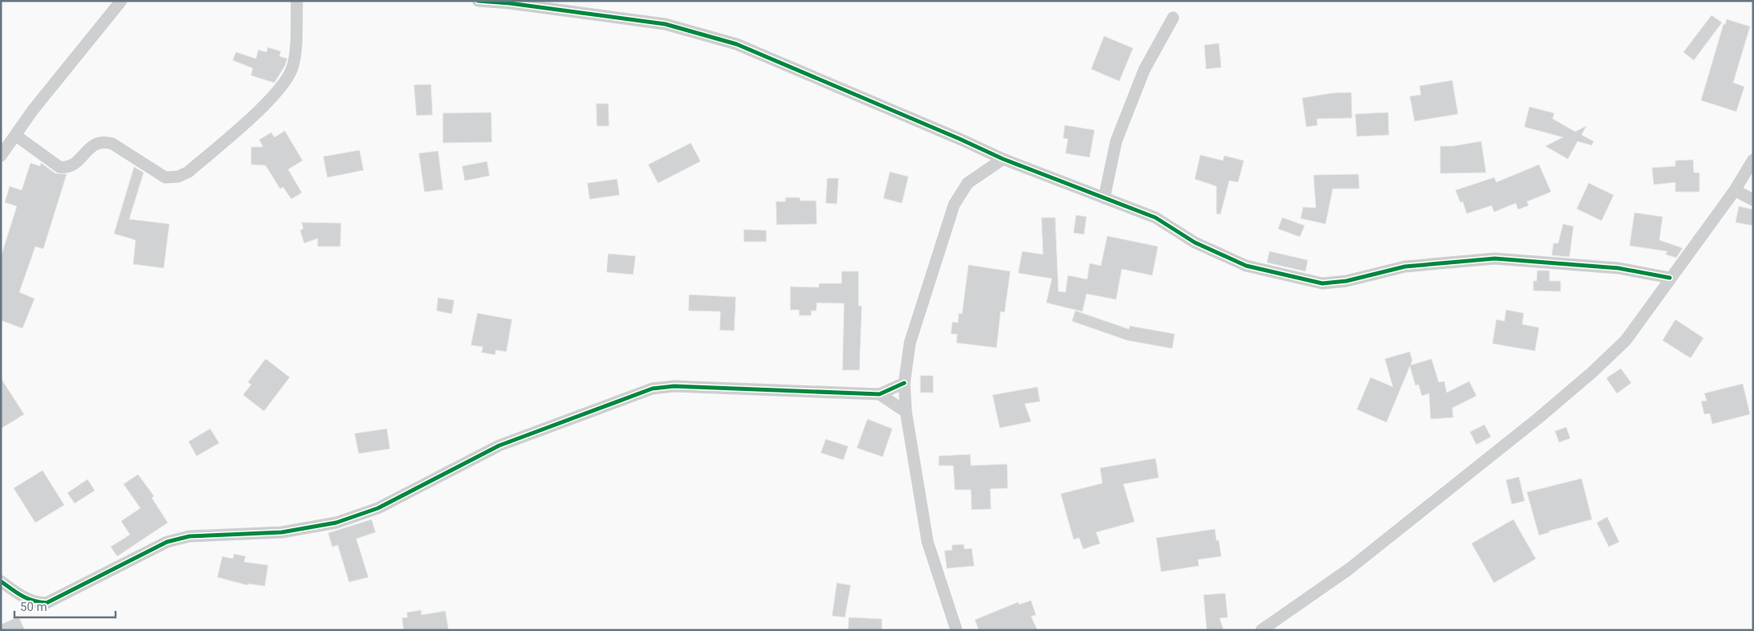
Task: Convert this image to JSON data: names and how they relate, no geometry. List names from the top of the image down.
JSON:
{
  "scale_bar": "50 m"
}
